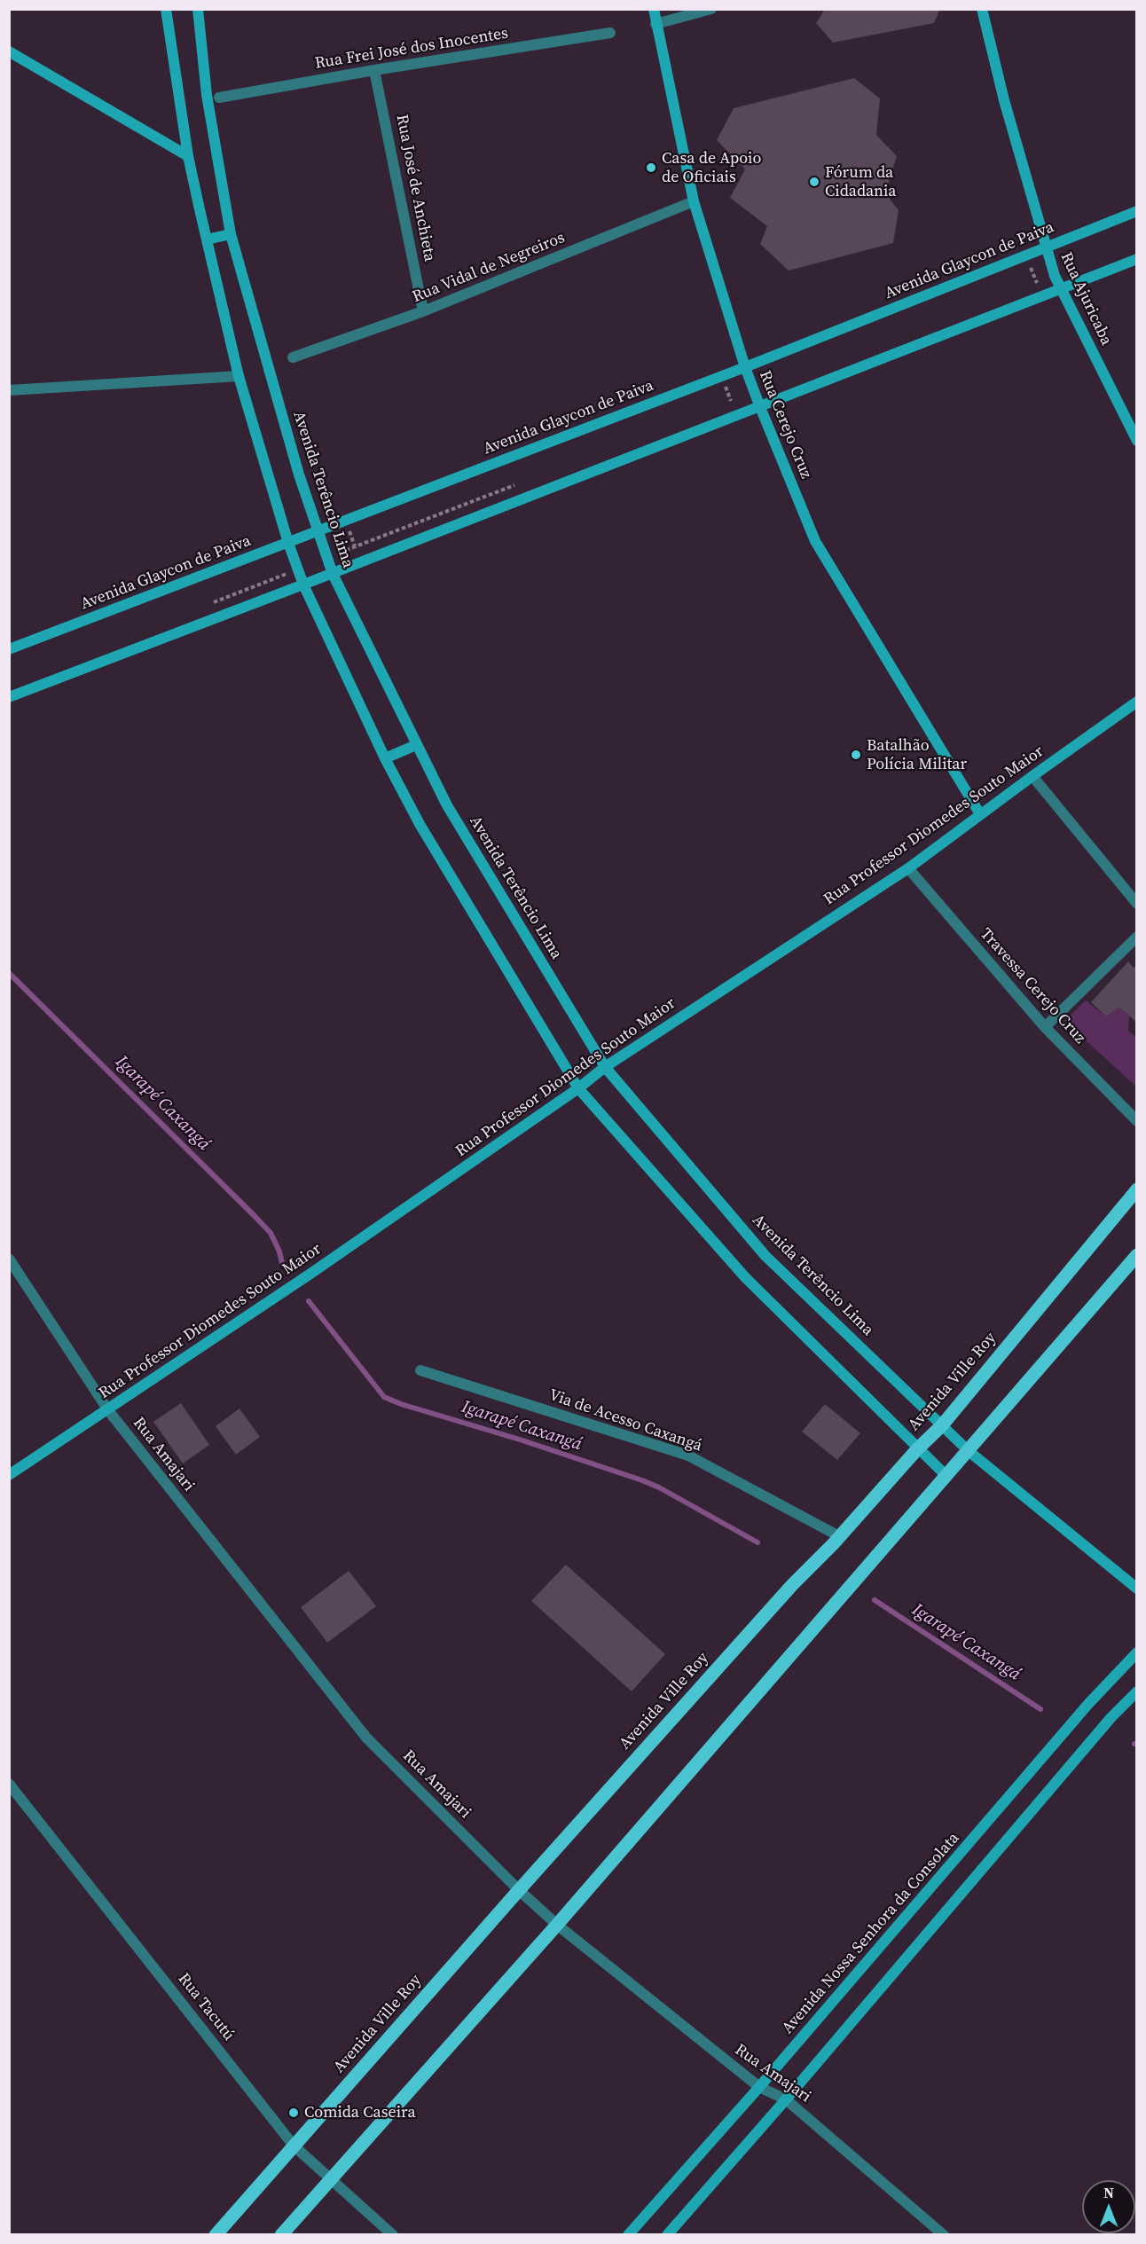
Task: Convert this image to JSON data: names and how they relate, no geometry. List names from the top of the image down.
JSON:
{
  "streets": {
    "main road": [
      "Avenida Glaycon de Paiva",
      "Rua Ajuricaba",
      "Rua Cerejo Cruz",
      "Avenida Terêncio Lima",
      "Rua Professor Diomedes Souto Maior",
      "Avenida Ville Roy",
      "Avenida Nossa Senhora da Consolata"
    ],
    "street": [
      "Rua Frei José dos Inocentes",
      "Rua José de Anchieta",
      "Rua Vidal de Negreiros",
      "Travessa Cerejo Cruz",
      "Via de Acesso Caxangá",
      "Rua Amajari",
      "Rua Tacutú"
    ]
  },
  "crossings": [
    ["Rua Frei José dos Inocentes", "Rua José de Anchieta"],
    ["Rua José de Anchieta", "Rua Vidal de Negreiros"],
    ["Avenida Glaycon de Paiva", "Rua Ajuricaba"],
    ["Avenida Glaycon de Paiva", "Rua Cerejo Cruz"],
    ["Avenida Glaycon de Paiva", "Avenida Terêncio Lima"],
    ["Rua Vidal de Negreiros", "Rua Cerejo Cruz"],
    ["Rua Cerejo Cruz", "Rua Professor Diomedes Souto Maior"],
    ["Avenida Terêncio Lima", "Rua Professor Diomedes Souto Maior"],
    ["Avenida Terêncio Lima", "Avenida Ville Roy"],
    ["Rua Professor Diomedes Souto Maior", "Travessa Cerejo Cruz"],
    ["Rua Professor Diomedes Souto Maior", "Rua Amajari"],
    ["Avenida Ville Roy", "Via de Acesso Caxangá"],
    ["Avenida Ville Roy", "Rua Amajari"],
    ["Avenida Ville Roy", "Rua Tacutú"],
    ["Rua Amajari", "Avenida Nossa Senhora da Consolata"]
  ],
  "water": ["Igarapé Caxangá"],
  "places": [
    "Casa de Apoio de Oficiais",
    "Fórum da Cidadania",
    "Batalhão Polícia Militar",
    "Comida Caseira"
  ],
  "north": "top"
}
